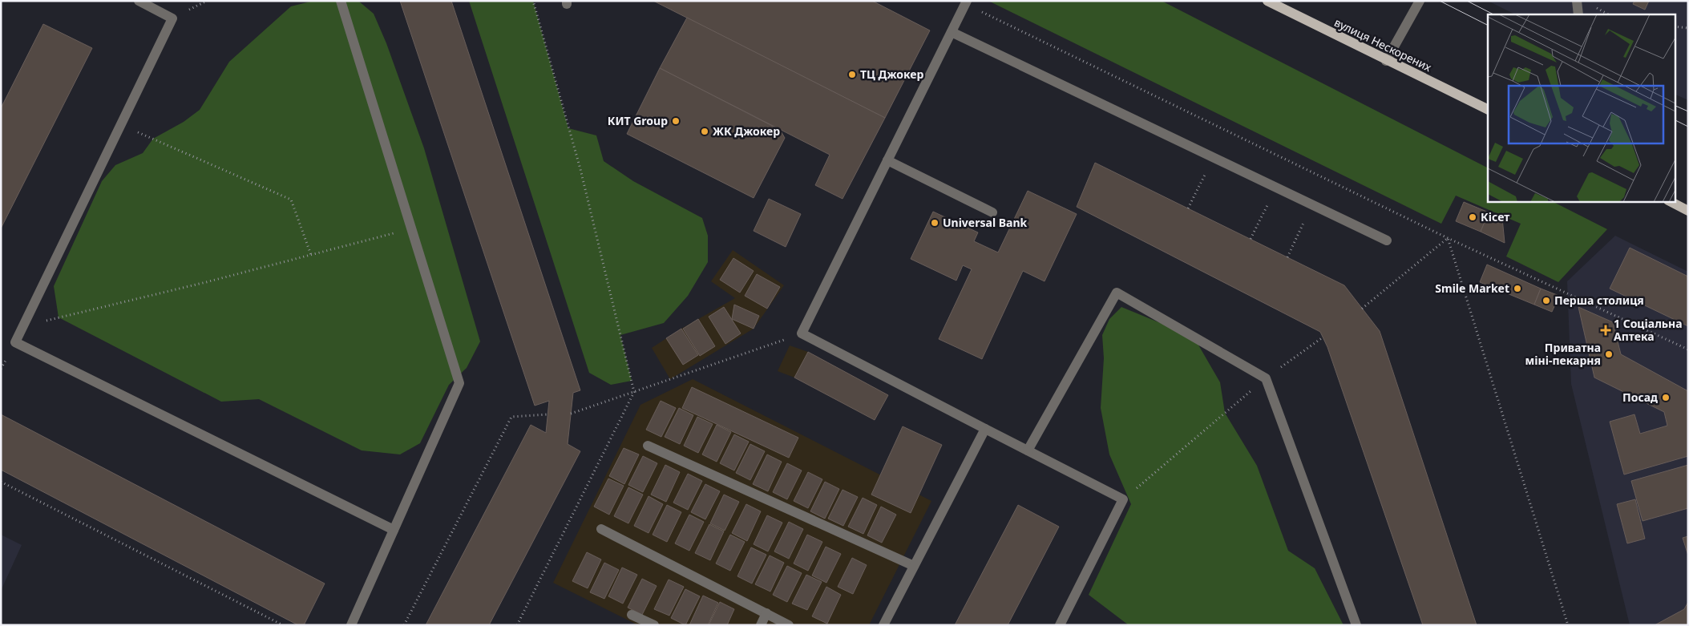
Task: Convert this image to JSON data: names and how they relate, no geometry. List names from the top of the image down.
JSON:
{
  "streets": {
    "main road": ["вулиця Нескорених"]
  },
  "places": {
    "other": [
      "ТЦ Джокер",
      "КИТ Group",
      "ЖК Джокер",
      "Кісет",
      "Universal Bank",
      "Smile Market",
      "Перша столиця",
      "Приватна міні-пекарня",
      "Посад"
    ],
    "health": ["1 Соціальна Аптека"]
  }
}
